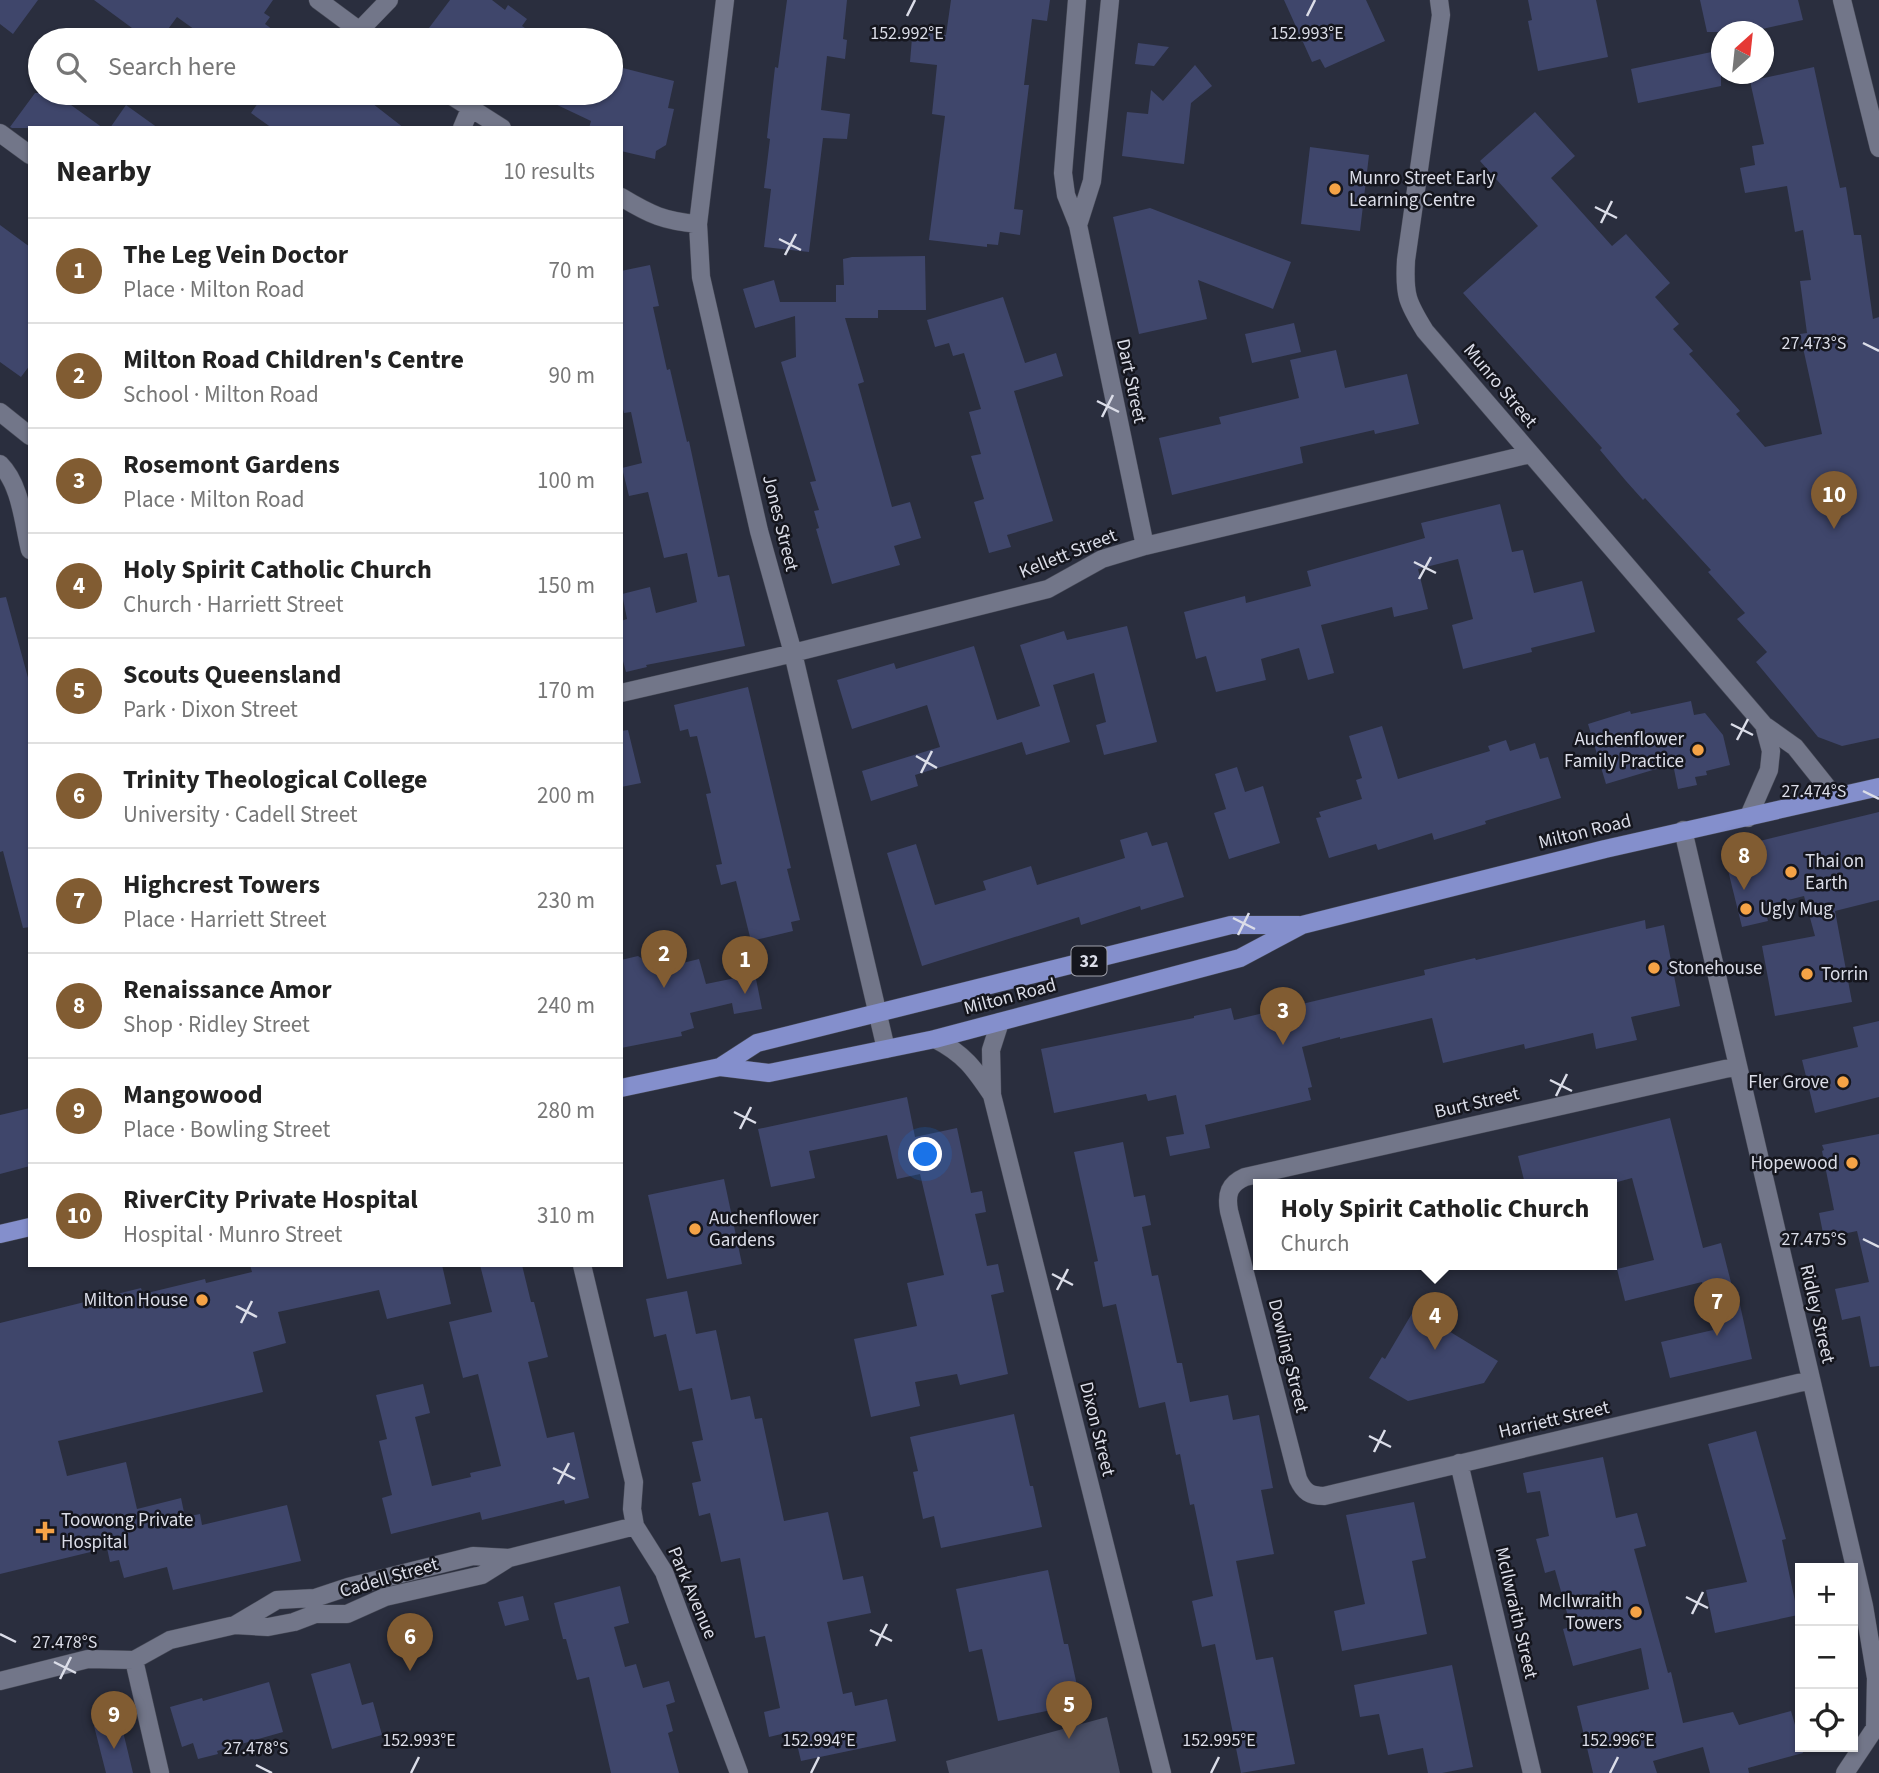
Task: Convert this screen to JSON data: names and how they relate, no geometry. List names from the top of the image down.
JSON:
{
  "streets": {
    "main road": ["Milton Road", "32"],
    "street": [
      "Dart Street",
      "Munro Street",
      "Jones Street",
      "Kellett Street",
      "Burt Street",
      "Ridley Street",
      "Dowling Street",
      "Harriett Street",
      "Dixon Street",
      "Cadell Street",
      "Park Avenue",
      "McIlwraith Street"
    ]
  },
  "crossings": [
    ["Dart Street", "Kellett Street"],
    ["Munro Street", "Kellett Street"],
    ["Munro Street", "Milton Road"],
    ["Jones Street", "Kellett Street"],
    ["Jones Street", "Milton Road"],
    ["Milton Road", "Ridley Street"],
    ["Milton Road", "Dixon Street"],
    ["Burt Street", "Ridley Street"],
    ["Burt Street", "Dowling Street"],
    ["Ridley Street", "Harriett Street"],
    ["Dowling Street", "Harriett Street"],
    ["Harriett Street", "McIlwraith Street"],
    ["Cadell Street", "Park Avenue"]
  ],
  "places": {
    "other": [
      "Munro Street Early Learning Centre",
      "Auchenflower Family Practice",
      "Thai on Earth",
      "Ugly Mug",
      "Stonehouse",
      "Torrin",
      "Fler Grove",
      "Hopewood",
      "Auchenflower Gardens",
      "Milton House",
      "McIlwraith Towers"
    ],
    "health": ["Toowong Private Hospital"]
  },
  "north": "top right",
  "page": {
    "search": "Search here",
    "heading": ["Nearby", "10 results"],
    "list": [
      {
        "mark": "1",
        "name": "The Leg Vein Doctor",
        "note": "Place · Milton Road",
        "value": "70 m"
      },
      {
        "mark": "2",
        "name": "Milton Road Children's Centre",
        "note": "School · Milton Road",
        "value": "90 m"
      },
      {
        "mark": "3",
        "name": "Rosemont Gardens",
        "note": "Place · Milton Road",
        "value": "100 m"
      },
      {
        "mark": "4",
        "name": "Holy Spirit Catholic Church",
        "note": "Church · Harriett Street",
        "value": "150 m"
      },
      {
        "mark": "5",
        "name": "Scouts Queensland",
        "note": "Park · Dixon Street",
        "value": "170 m"
      },
      {
        "mark": "6",
        "name": "Trinity Theological College",
        "note": "University · Cadell Street",
        "value": "200 m"
      },
      {
        "mark": "7",
        "name": "Highcrest Towers",
        "note": "Place · Harriett Street",
        "value": "230 m"
      },
      {
        "mark": "8",
        "name": "Renaissance Amor",
        "note": "Shop · Ridley Street",
        "value": "240 m"
      },
      {
        "mark": "9",
        "name": "Mangowood",
        "note": "Place · Bowling Street",
        "value": "280 m"
      },
      {
        "mark": "10",
        "name": "RiverCity Private Hospital",
        "note": "Hospital · Munro Street",
        "value": "310 m"
      }
    ],
    "pins": [
      "10",
      "8",
      "2",
      "1",
      "3",
      "7",
      "4",
      "6",
      "5",
      "9"
    ],
    "popup": ["Holy Spirit Catholic Church", "Church"],
    "map_buttons": ["+", "−"]
  },
  "coordinates": [
    "152.992°E",
    "152.993°E",
    "27.473°S",
    "27.474°S",
    "27.475°S",
    "27.478°S",
    "152.994°E",
    "152.995°E",
    "152.996°E"
  ]
}
